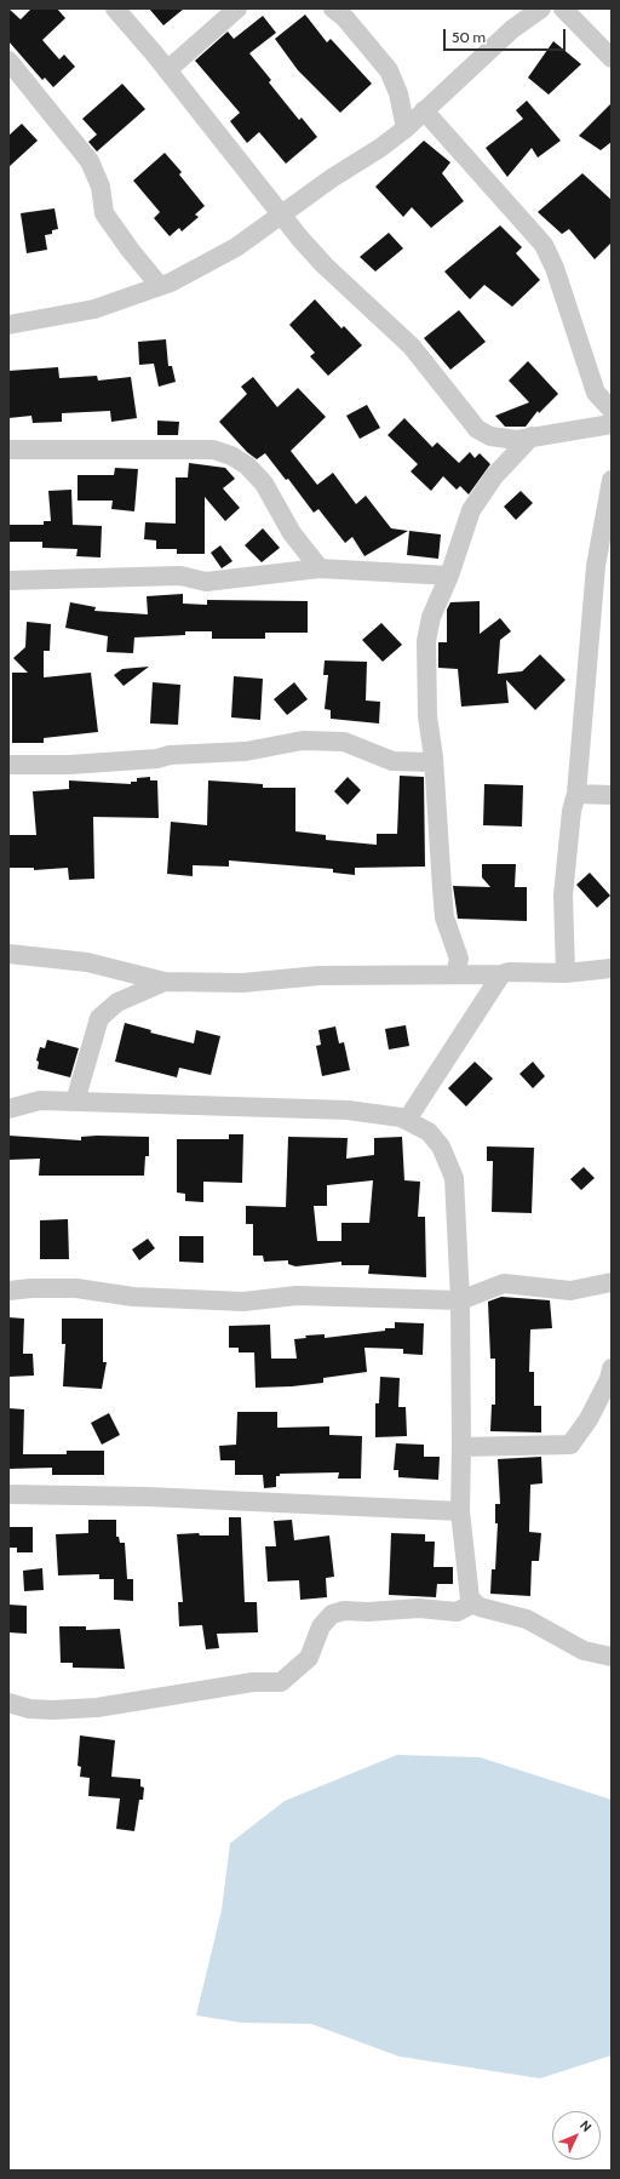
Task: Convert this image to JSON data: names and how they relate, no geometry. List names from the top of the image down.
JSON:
{
  "scale_bar": "50 m",
  "north": "top right"
}
